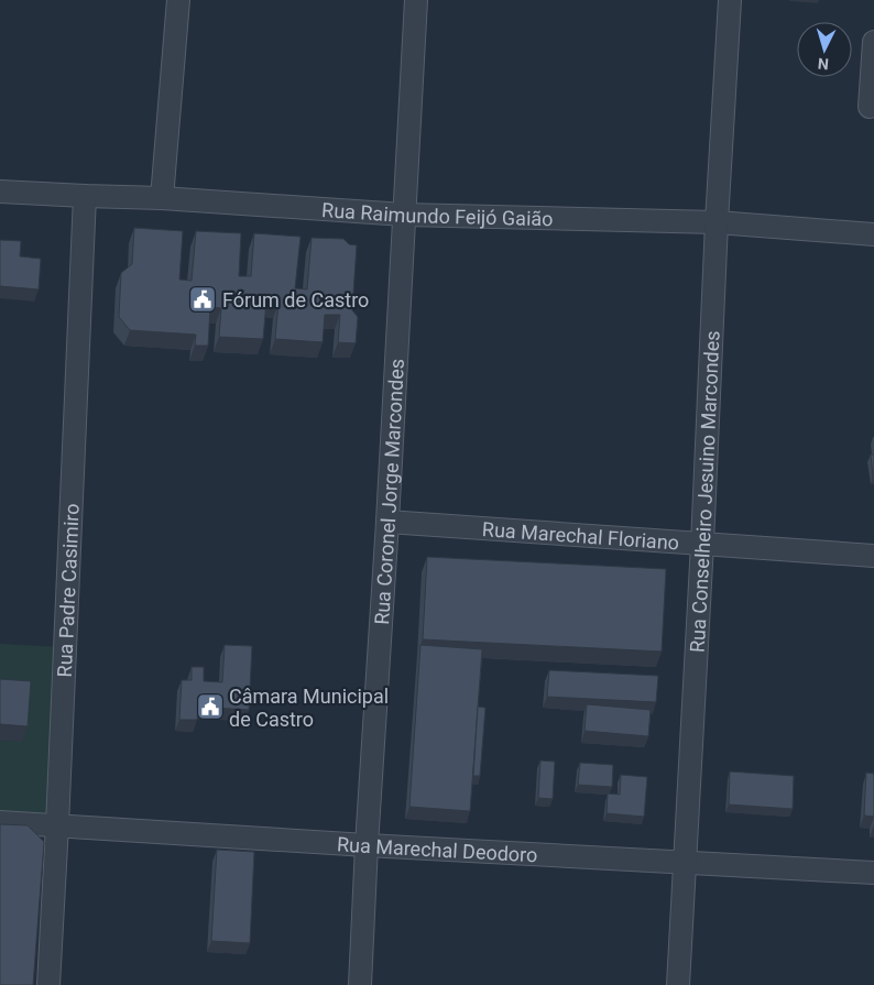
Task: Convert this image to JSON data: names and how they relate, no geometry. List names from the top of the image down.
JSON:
{
  "streets": {
    "street": [
      "Rua Raimundo Feijó Gaião",
      "Rua Conselheiro Jesuino Marcondes",
      "Rua Coronel Jorge Marcondes",
      "Rua Marechal Floriano",
      "Rua Padre Casimiro",
      "Rua Marechal Deodoro"
    ]
  },
  "crossings": [
    ["Rua Raimundo Feijó Gaião", "Rua Conselheiro Jesuino Marcondes"],
    ["Rua Raimundo Feijó Gaião", "Rua Coronel Jorge Marcondes"],
    ["Rua Raimundo Feijó Gaião", "Rua Padre Casimiro"],
    ["Rua Conselheiro Jesuino Marcondes", "Rua Marechal Floriano"],
    ["Rua Conselheiro Jesuino Marcondes", "Rua Marechal Deodoro"],
    ["Rua Coronel Jorge Marcondes", "Rua Marechal Floriano"],
    ["Rua Coronel Jorge Marcondes", "Rua Marechal Deodoro"],
    ["Rua Padre Casimiro", "Rua Marechal Deodoro"]
  ],
  "places": {
    "public building": ["Fórum de Castro", "Câmara Municipal de Castro"]
  },
  "north": "bottom"
}
